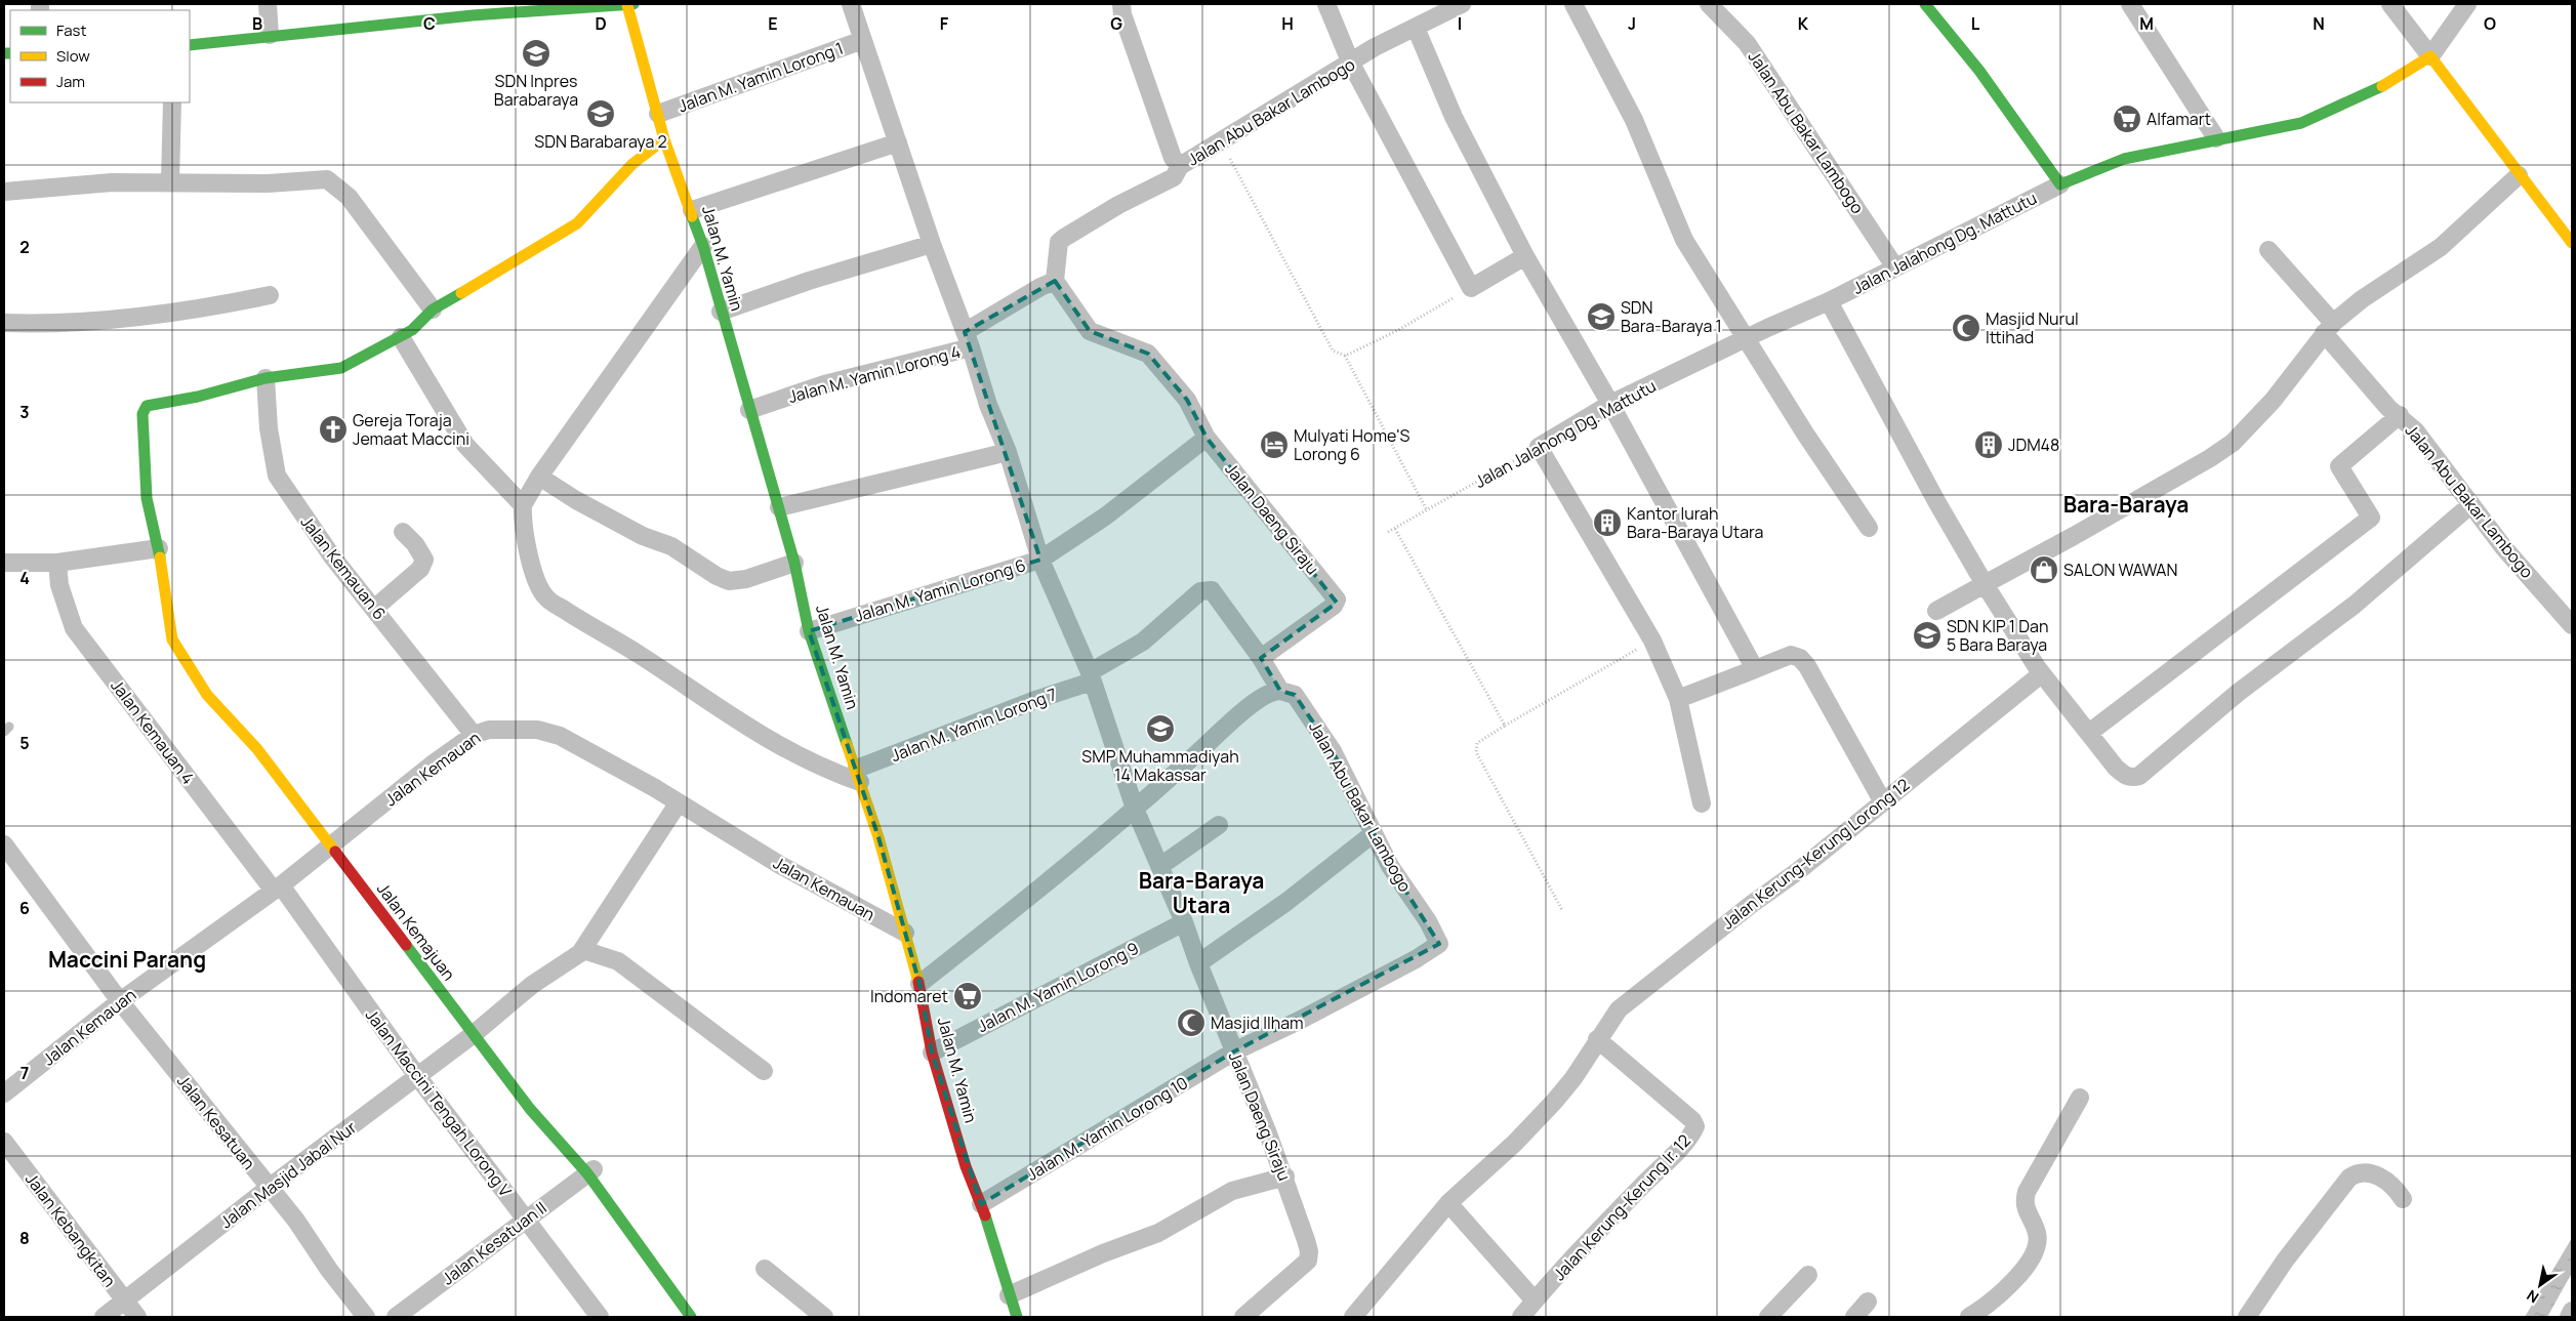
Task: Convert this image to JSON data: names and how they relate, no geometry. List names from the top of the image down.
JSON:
{
  "streets": {
    "street": [
      "Jalan M. Yamin Lorong 1",
      "Jalan Abu Bakar Lambogo",
      "Jalan Jalahong Dg. Mattutu",
      "Jalan M. Yamin",
      "Jalan M. Yamin Lorong 4",
      "Jalan Daeng Siraju",
      "Jalan Kemauan 6",
      "Jalan M. Yamin Lorong 6",
      "Jalan M. Yamin Lorong 7",
      "Jalan Kemauan 4",
      "Jalan Kemauan",
      "Jalan Kerung-Kerung Lorong 12",
      "Jalan Kemajuan",
      "Jalan M. Yamin Lorong 9",
      "Jalan Maccini Tengah Lorong V",
      "Jalan Kesatuan",
      "Jalan M. Yamin Lorong 10",
      "Jalan Masjid Jabal Nur",
      "Jalan Kerung-Kerung lr. 12",
      "Jalan Kebangkitan",
      "Jalan Kesatuan II"
    ]
  },
  "crossings": [
    ["Jalan M. Yamin Lorong 1", "Jalan M. Yamin"],
    ["Jalan M. Yamin Lorong 1", "Jalan Daeng Siraju"],
    ["Jalan Abu Bakar Lambogo", "Jalan Jalahong Dg. Mattutu"],
    ["Jalan Abu Bakar Lambogo", "Jalan Daeng Siraju"],
    ["Jalan Abu Bakar Lambogo", "Jalan M. Yamin Lorong 10"],
    ["Jalan M. Yamin", "Jalan M. Yamin Lorong 4"],
    ["Jalan M. Yamin", "Jalan M. Yamin Lorong 6"],
    ["Jalan M. Yamin", "Jalan M. Yamin Lorong 7"],
    ["Jalan M. Yamin", "Jalan Kemauan"],
    ["Jalan M. Yamin", "Jalan M. Yamin Lorong 9"],
    ["Jalan M. Yamin", "Jalan M. Yamin Lorong 10"],
    ["Jalan M. Yamin Lorong 4", "Jalan Daeng Siraju"],
    ["Jalan Daeng Siraju", "Jalan M. Yamin Lorong 6"],
    ["Jalan Daeng Siraju", "Jalan M. Yamin Lorong 7"],
    ["Jalan Daeng Siraju", "Jalan M. Yamin Lorong 9"],
    ["Jalan Daeng Siraju", "Jalan M. Yamin Lorong 10"],
    ["Jalan Kemauan 6", "Jalan Kemauan"],
    ["Jalan Kemauan 6", "Jalan Kemajuan"],
    ["Jalan Kemauan 4", "Jalan Kemauan"],
    ["Jalan Kemauan 4", "Jalan Maccini Tengah Lorong V"],
    ["Jalan Kemauan", "Jalan Kemajuan"],
    ["Jalan Kemauan", "Jalan Maccini Tengah Lorong V"],
    ["Jalan Kemauan", "Jalan Kesatuan"],
    ["Jalan Kerung-Kerung Lorong 12", "Jalan Kerung-Kerung lr. 12"],
    ["Jalan Kemajuan", "Jalan Masjid Jabal Nur"],
    ["Jalan Kemajuan", "Jalan Kesatuan II"],
    ["Jalan Maccini Tengah Lorong V", "Jalan Masjid Jabal Nur"],
    ["Jalan Maccini Tengah Lorong V", "Jalan Kesatuan II"],
    ["Jalan Kesatuan", "Jalan Masjid Jabal Nur"],
    ["Jalan Masjid Jabal Nur", "Jalan Kebangkitan"]
  ],
  "districts": ["Bara-Baraya", "Bara-Baraya Utara", "Maccini Parang"],
  "places": {
    "school or university": [
      "SDN Inpres Barabaraya",
      "SDN Barabaraya 2",
      "SDN Bara-Baraya 1",
      "SDN KIP 1 Dan 5 Bara Baraya",
      "SMP Muhammadiyah 14 Makassar"
    ],
    "supermarket": ["Alfamart", "Indomaret"],
    "mosque": ["Masjid Nurul Ittihad", "Masjid Ilham"],
    "church": ["Gereja Toraja Jemaat Maccini"],
    "hotel": ["Mulyati Home'S Lorong 6"],
    "building": ["JDM48", "Kantor lurah Bara-Baraya Utara"],
    "shop": ["SALON WAWAN"]
  },
  "legend": ["Fast", "Slow", "Jam"],
  "north": "bottom left",
  "grid": {
    "columns": [
      "B",
      "C",
      "D",
      "E",
      "F",
      "G",
      "H",
      "I",
      "J",
      "K",
      "L",
      "M",
      "N",
      "O"
    ],
    "rows": [
      "2",
      "3",
      "4",
      "5",
      "6",
      "7",
      "8"
    ]
  }
}
